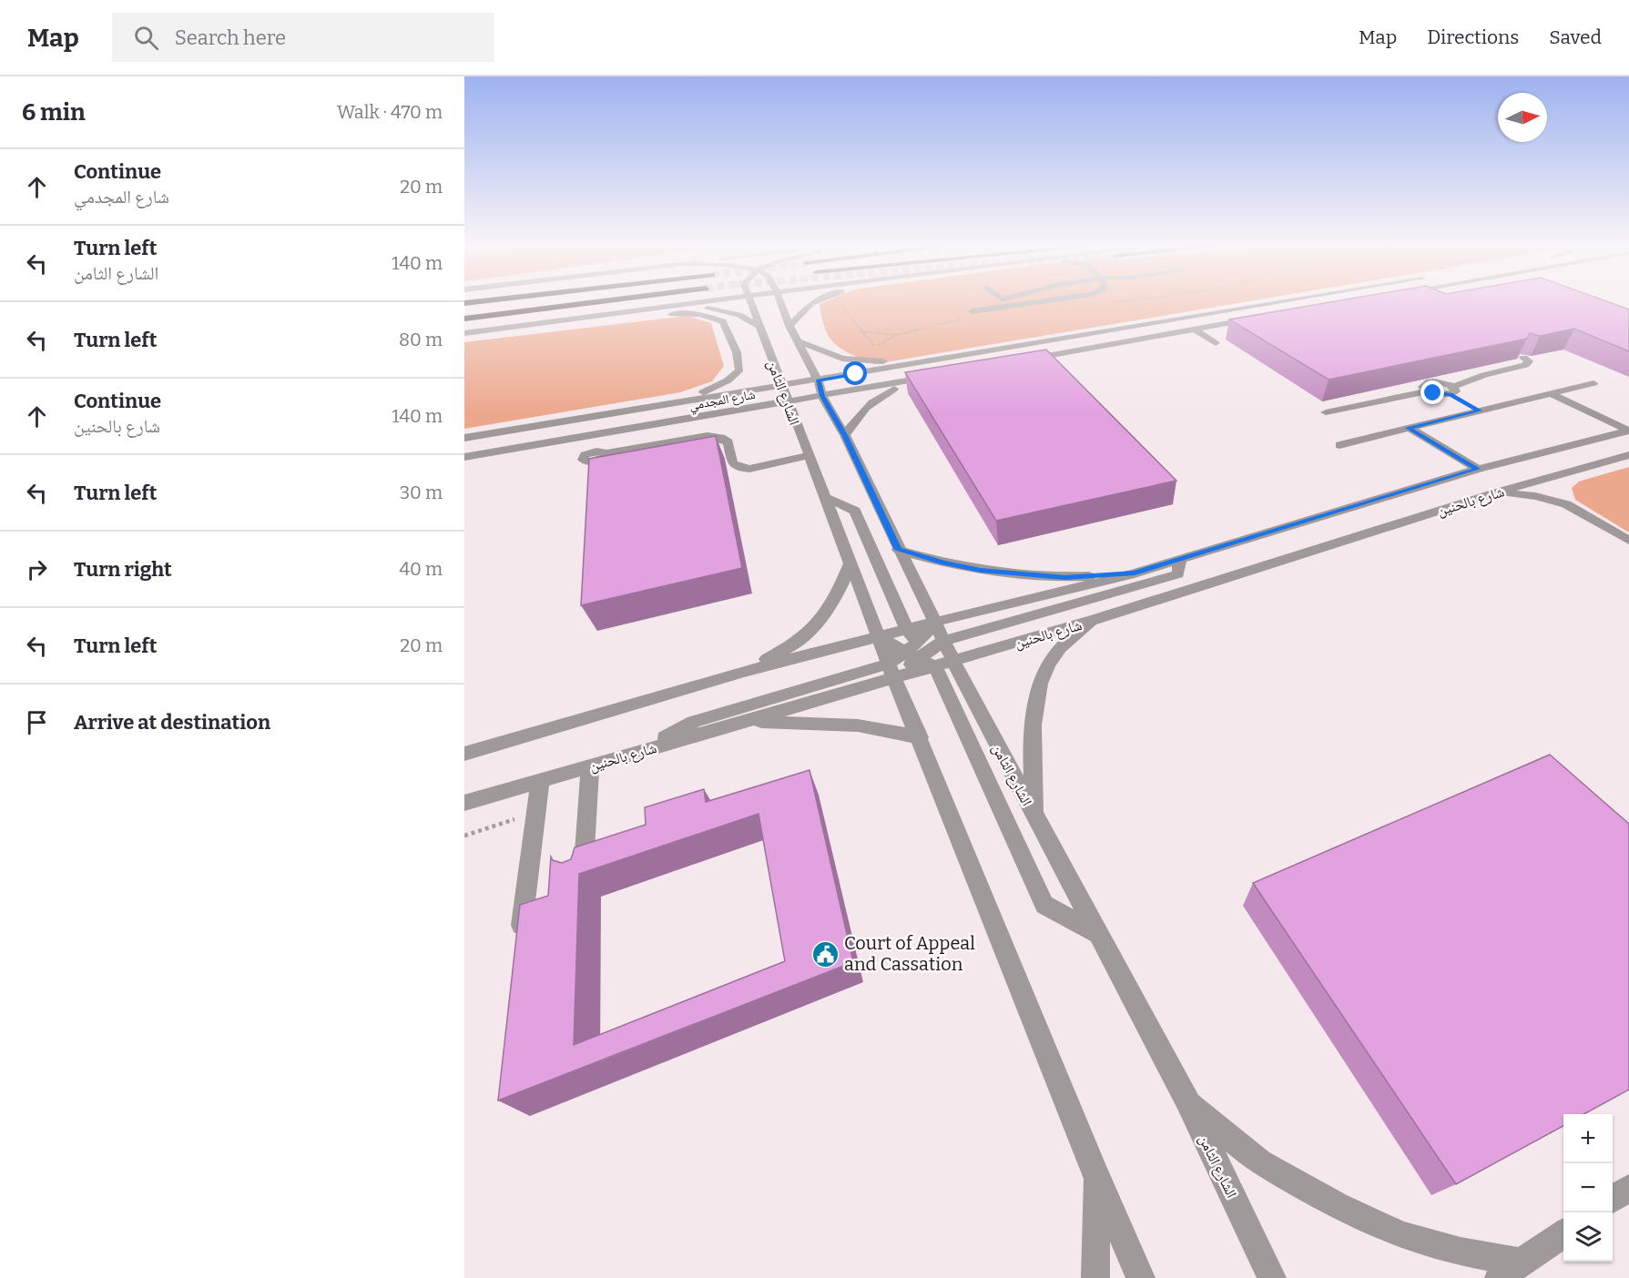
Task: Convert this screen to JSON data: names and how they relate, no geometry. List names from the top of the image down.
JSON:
{
  "streets": {
    "street": ["الشارع الثامن", "شارع المجدمي", "شارع بالحنين"]
  },
  "crossings": [
    ["الشارع الثامن", "شارع المجدمي"],
    ["الشارع الثامن", "شارع بالحنين"]
  ],
  "places": {
    "public building": ["Court of Appeal and Cassation"]
  },
  "north": "right",
  "page": {
    "header": "Map",
    "search": "Search here",
    "nav": ["Map", "Directions", "Saved"],
    "heading": ["6 min", "Walk · 470 m"],
    "list": [
      ["Continue", "شارع المجدمي", "20 m"],
      ["Turn left", "الشارع الثامن", "140 m"],
      ["Turn left", "80 m"],
      ["Continue", "شارع بالحنين", "140 m"],
      ["Turn left", "30 m"],
      ["Turn right", "40 m"],
      ["Turn left", "20 m"],
      "Arrive at destination"
    ],
    "map_buttons": ["+", "−"]
  }
}
